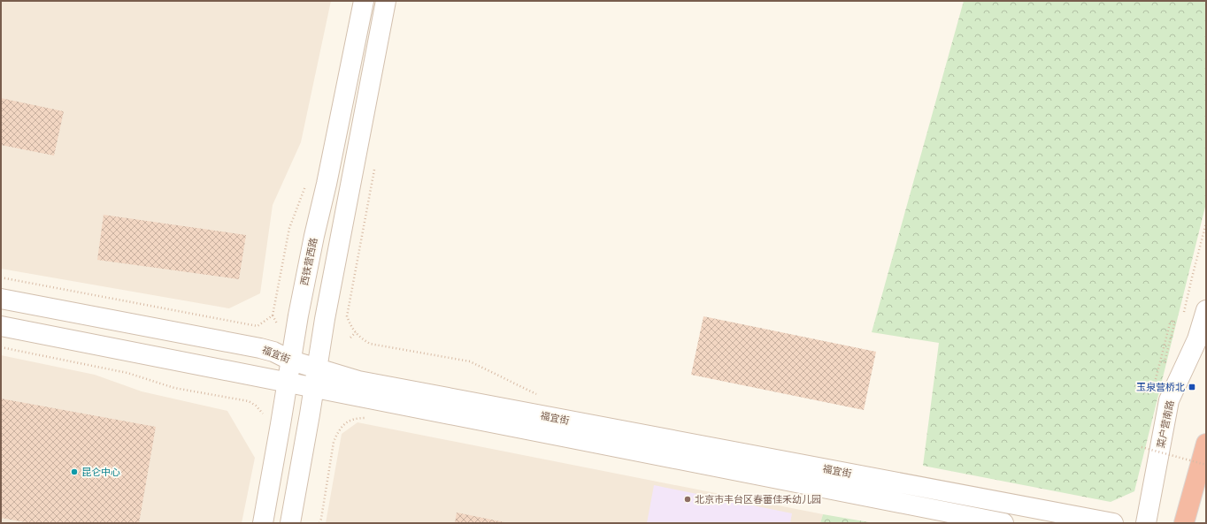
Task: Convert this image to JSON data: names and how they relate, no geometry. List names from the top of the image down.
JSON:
{
  "streets": {
    "main road": ["西铁营西路", "福宜街", "菜户营南路"]
  },
  "crossings": [
    ["西铁营西路", "福宜街"]
  ],
  "places": {
    "transit": ["玉泉营桥北"],
    "other": ["昆仑中心", "北京市丰台区春蕾佳禾幼儿园"]
  }
}
